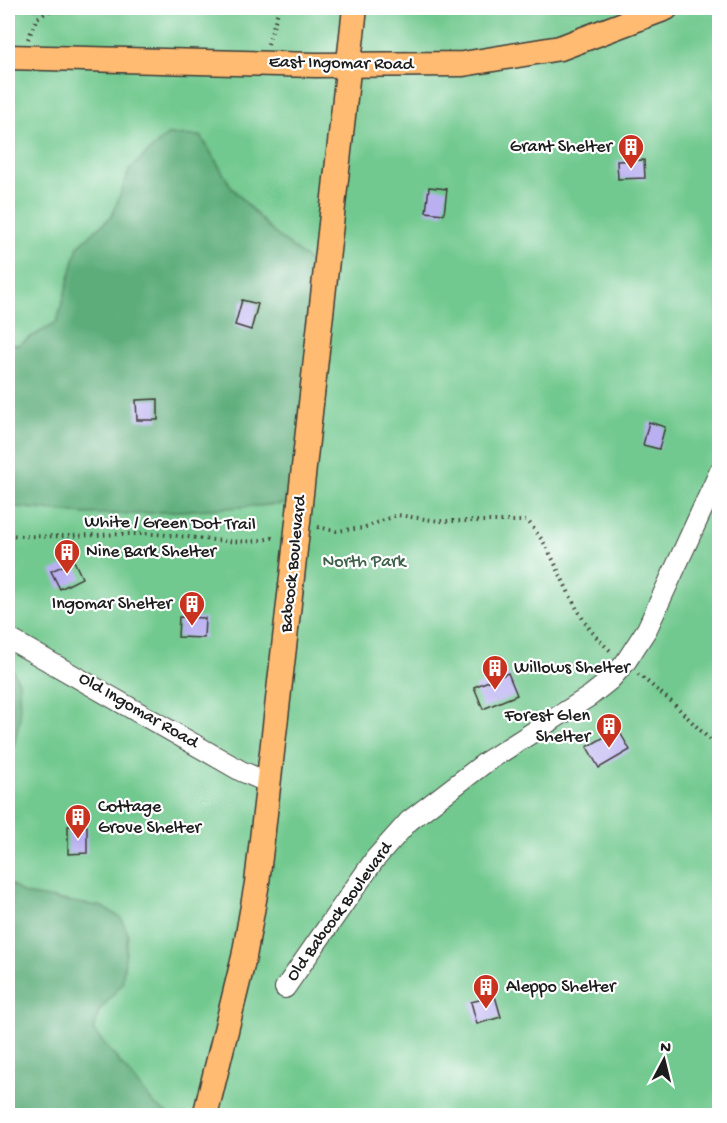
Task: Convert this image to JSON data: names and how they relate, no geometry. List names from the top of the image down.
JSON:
{
  "streets": {
    "main road": ["East Ingomar Road", "Babcock Boulevard"],
    "street": ["Old Ingomar Road", "Old Babcock Boulevard"],
    "path": ["White / Green Dot Trail"]
  },
  "crossings": [
    ["East Ingomar Road", "Babcock Boulevard"],
    ["Babcock Boulevard", "Old Ingomar Road"]
  ],
  "parks": ["North Park"],
  "places": {
    "building": [
      "Grant Shelter",
      "Nine Bark Shelter",
      "Ingomar Shelter",
      "Willows Shelter",
      "Forest Glen Shelter",
      "Cottage Grove Shelter",
      "Aleppo Shelter"
    ]
  },
  "north": "top"
}
